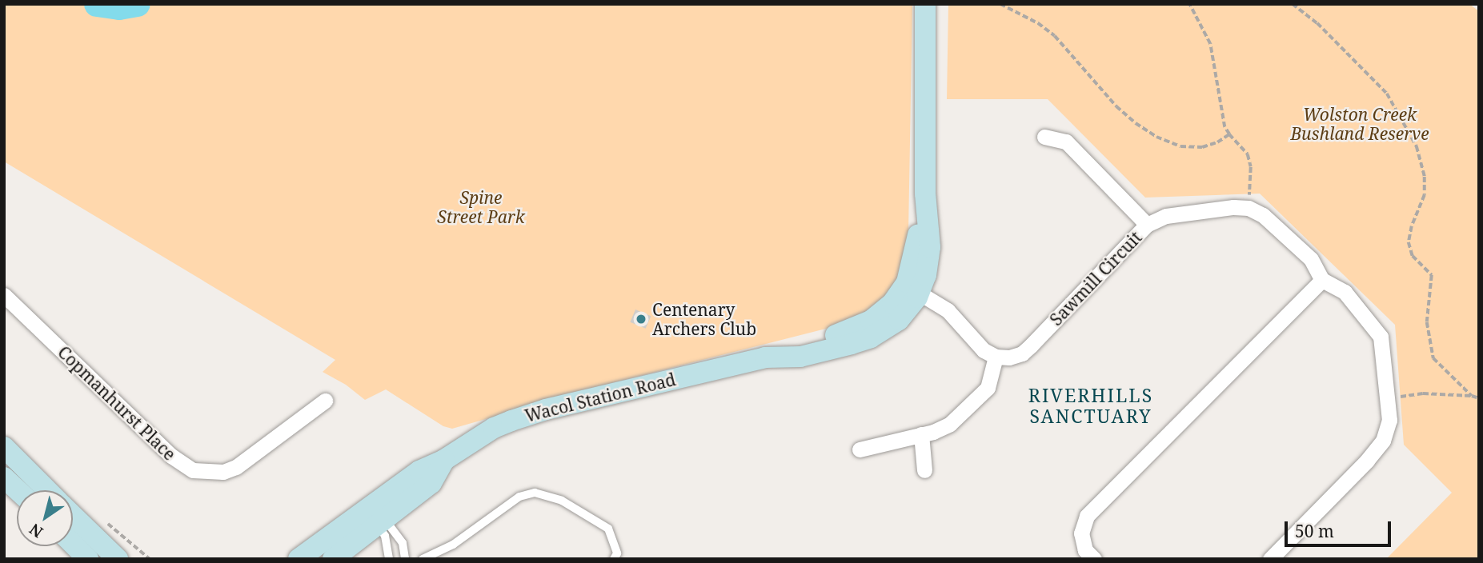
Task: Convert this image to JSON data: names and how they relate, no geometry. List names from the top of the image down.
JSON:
{
  "streets": {
    "main road": ["Wacol Station Road"],
    "street": ["Sawmill Circuit", "Copmanhurst Place"]
  },
  "districts": ["RIVERHILLS SANCTUARY"],
  "parks": ["Wolston Creek Bushland Reserve", "Spine Street Park"],
  "places": ["Centenary Archers Club"],
  "scale_bar": "50 m",
  "north": "bottom left"
}
